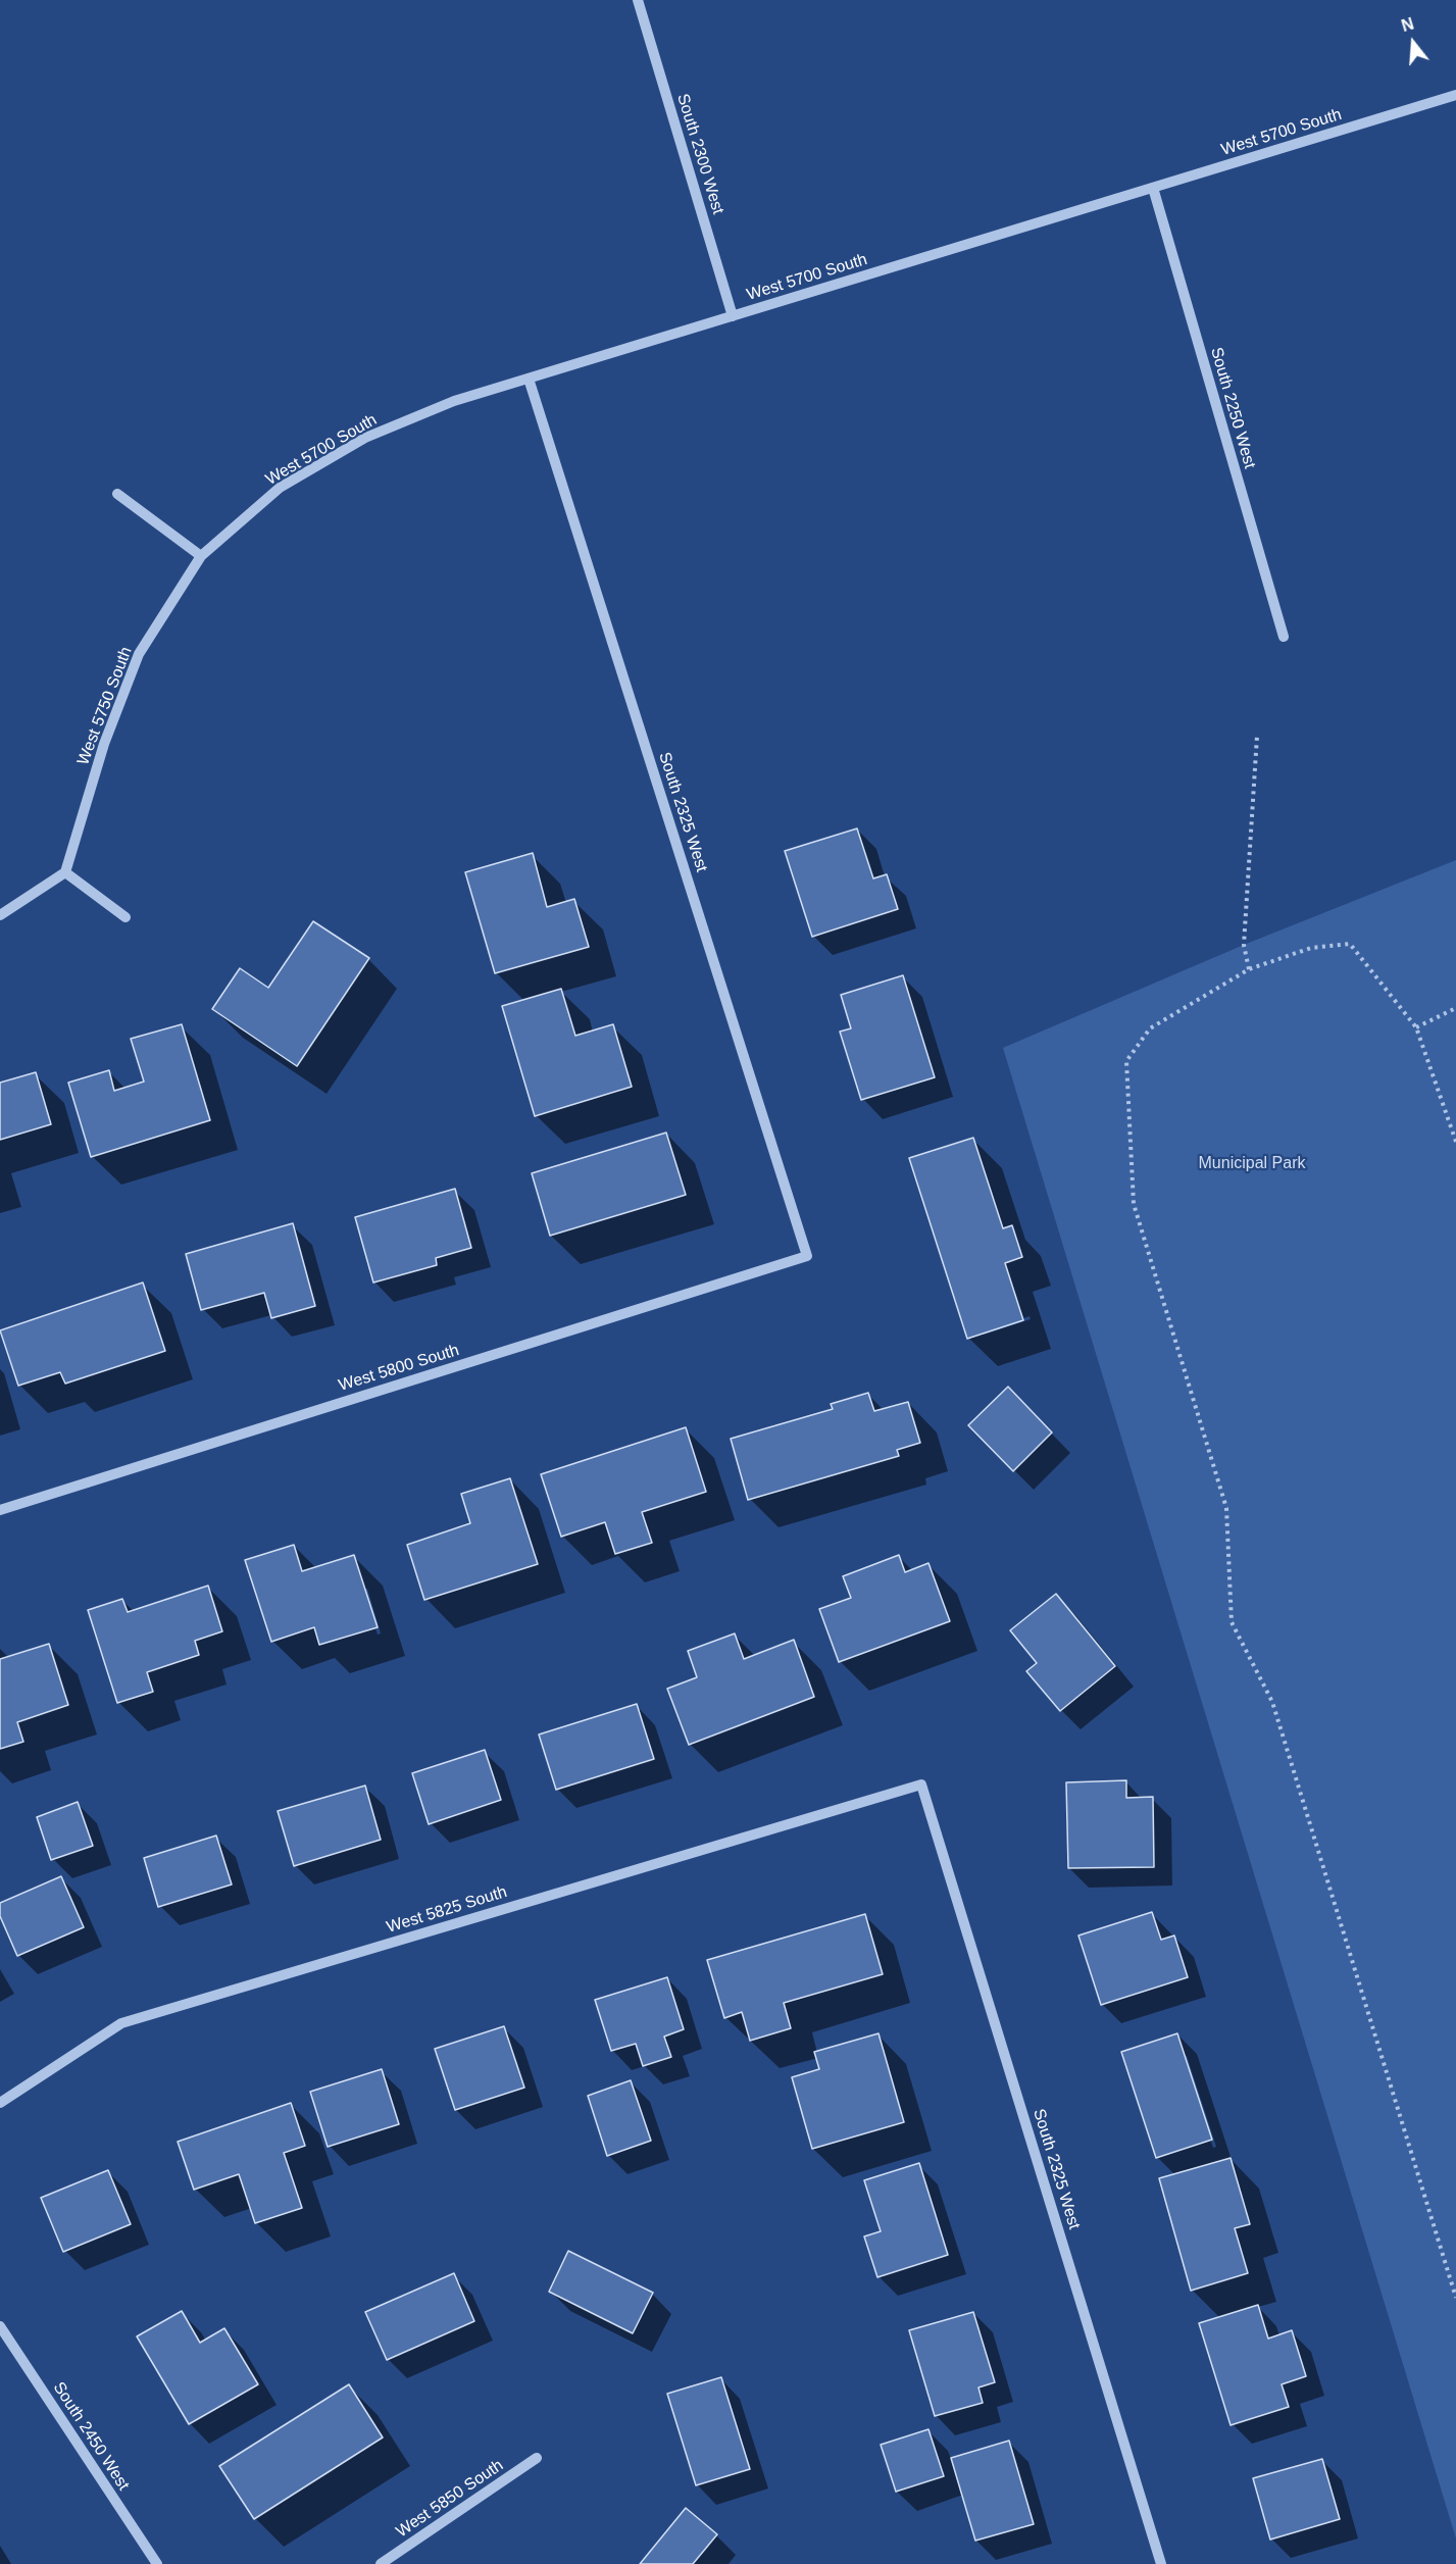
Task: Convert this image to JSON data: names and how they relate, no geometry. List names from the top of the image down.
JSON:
{
  "streets": {
    "street": [
      "West 5700 South",
      "South 2300 West",
      "South 2250 West",
      "West 5750 South",
      "South 2325 West",
      "West 5800 South",
      "West 5825 South",
      "South 2450 West",
      "West 5850 South"
    ]
  },
  "crossings": [
    ["West 5700 South", "South 2300 West"],
    ["West 5700 South", "South 2250 West"],
    ["West 5700 South", "West 5750 South"],
    ["West 5700 South", "South 2325 West"],
    ["South 2325 West", "West 5800 South"],
    ["South 2325 West", "West 5825 South"]
  ],
  "parks": ["Municipal Park"],
  "north": "top"
}
